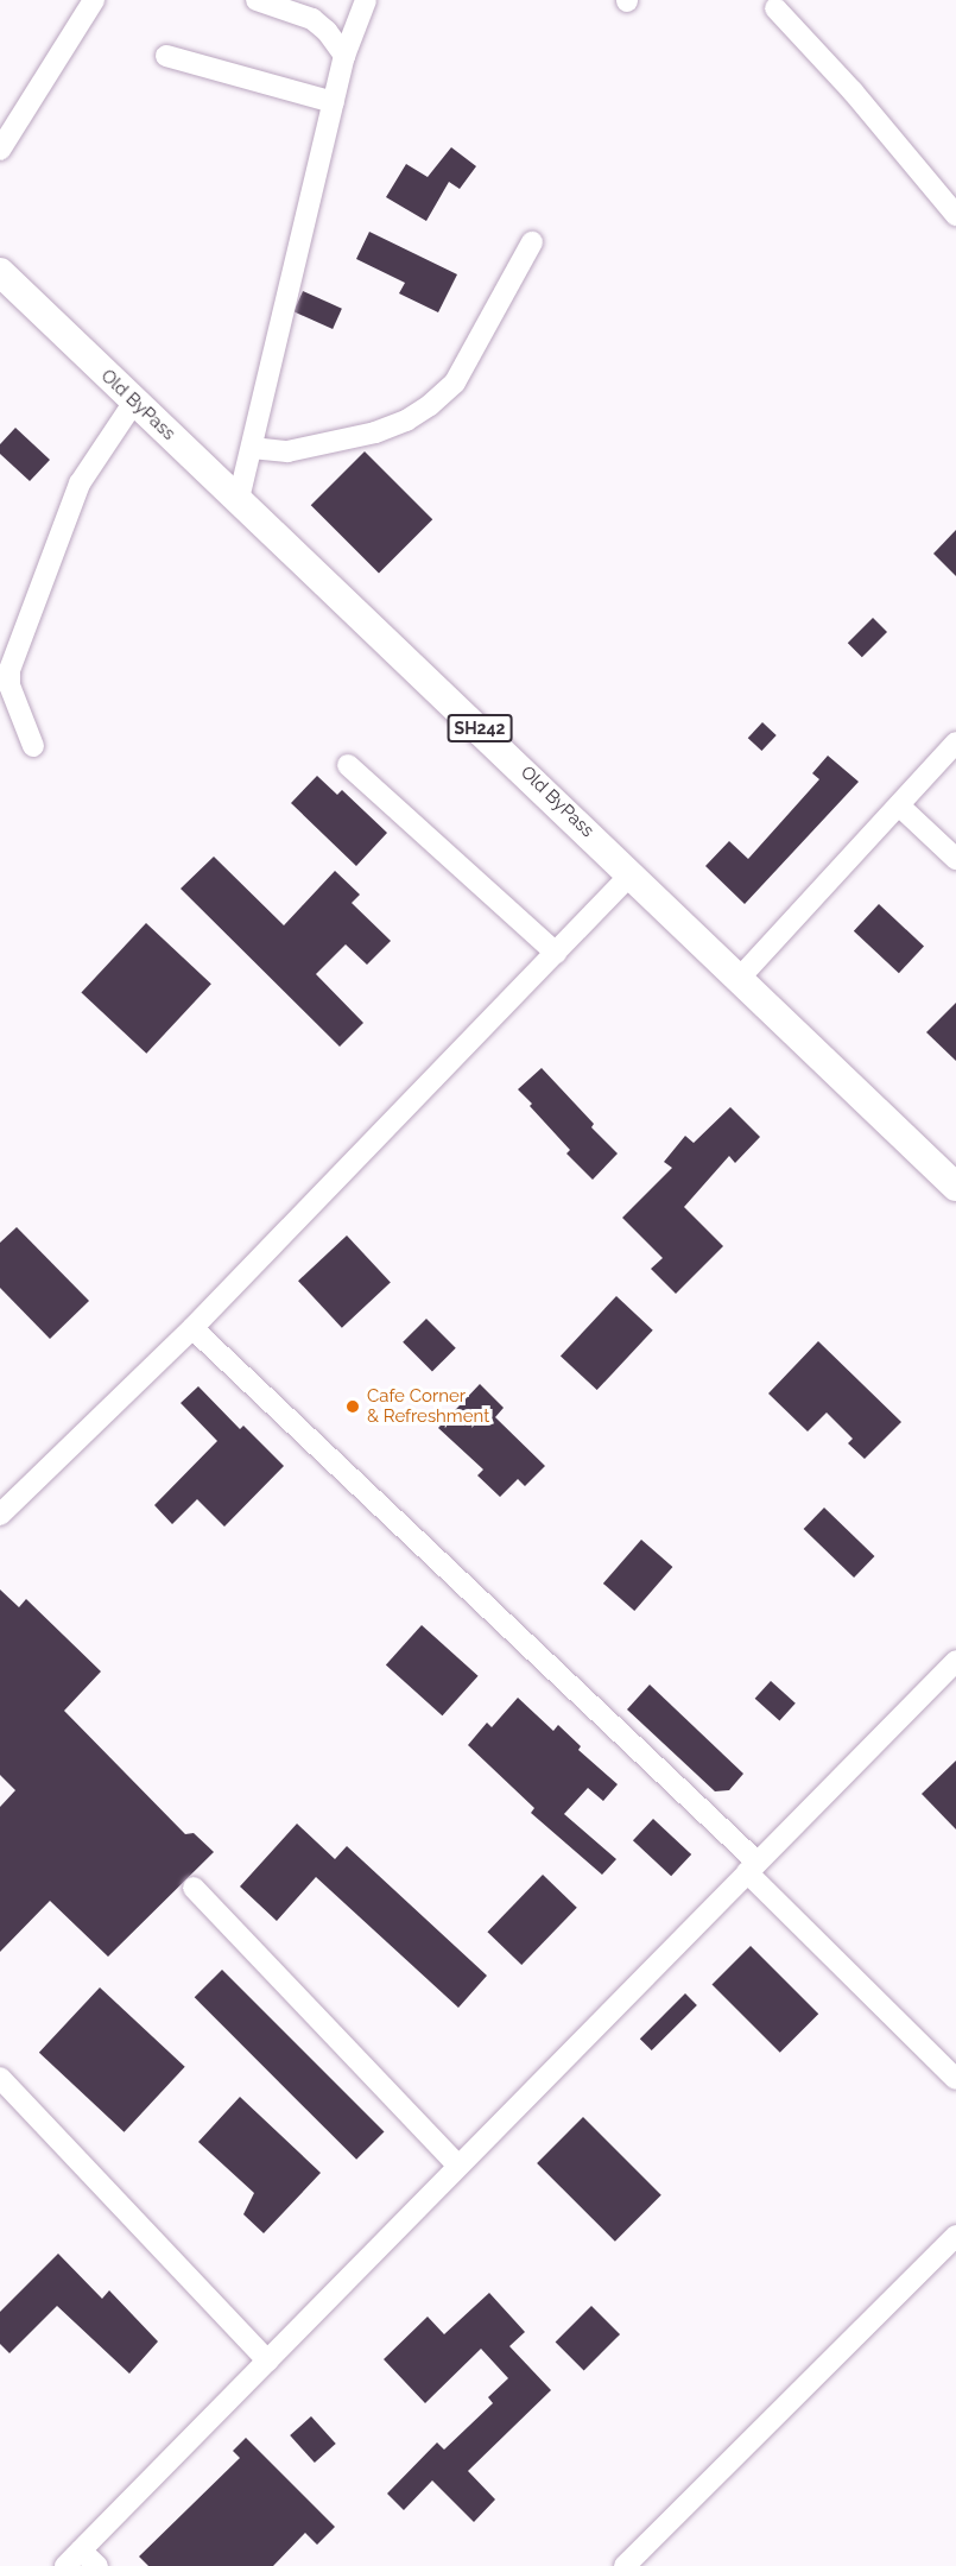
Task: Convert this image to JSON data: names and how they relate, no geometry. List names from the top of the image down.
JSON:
{
  "streets": {
    "main road": ["Old ByPass", "SH242"]
  },
  "places": ["Cafe Corner & Refreshment"]
}
